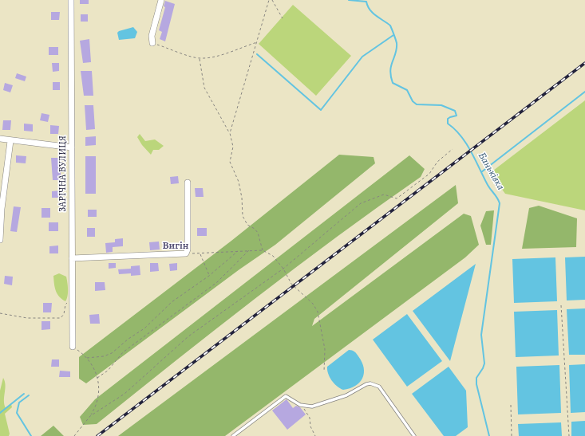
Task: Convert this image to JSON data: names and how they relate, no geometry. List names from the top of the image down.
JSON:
{
  "streets": {
    "street": ["ЗАРІЧНА ВУЛИЦЯ"]
  },
  "districts": ["Вигін"],
  "water": ["Баньківка"]
}
